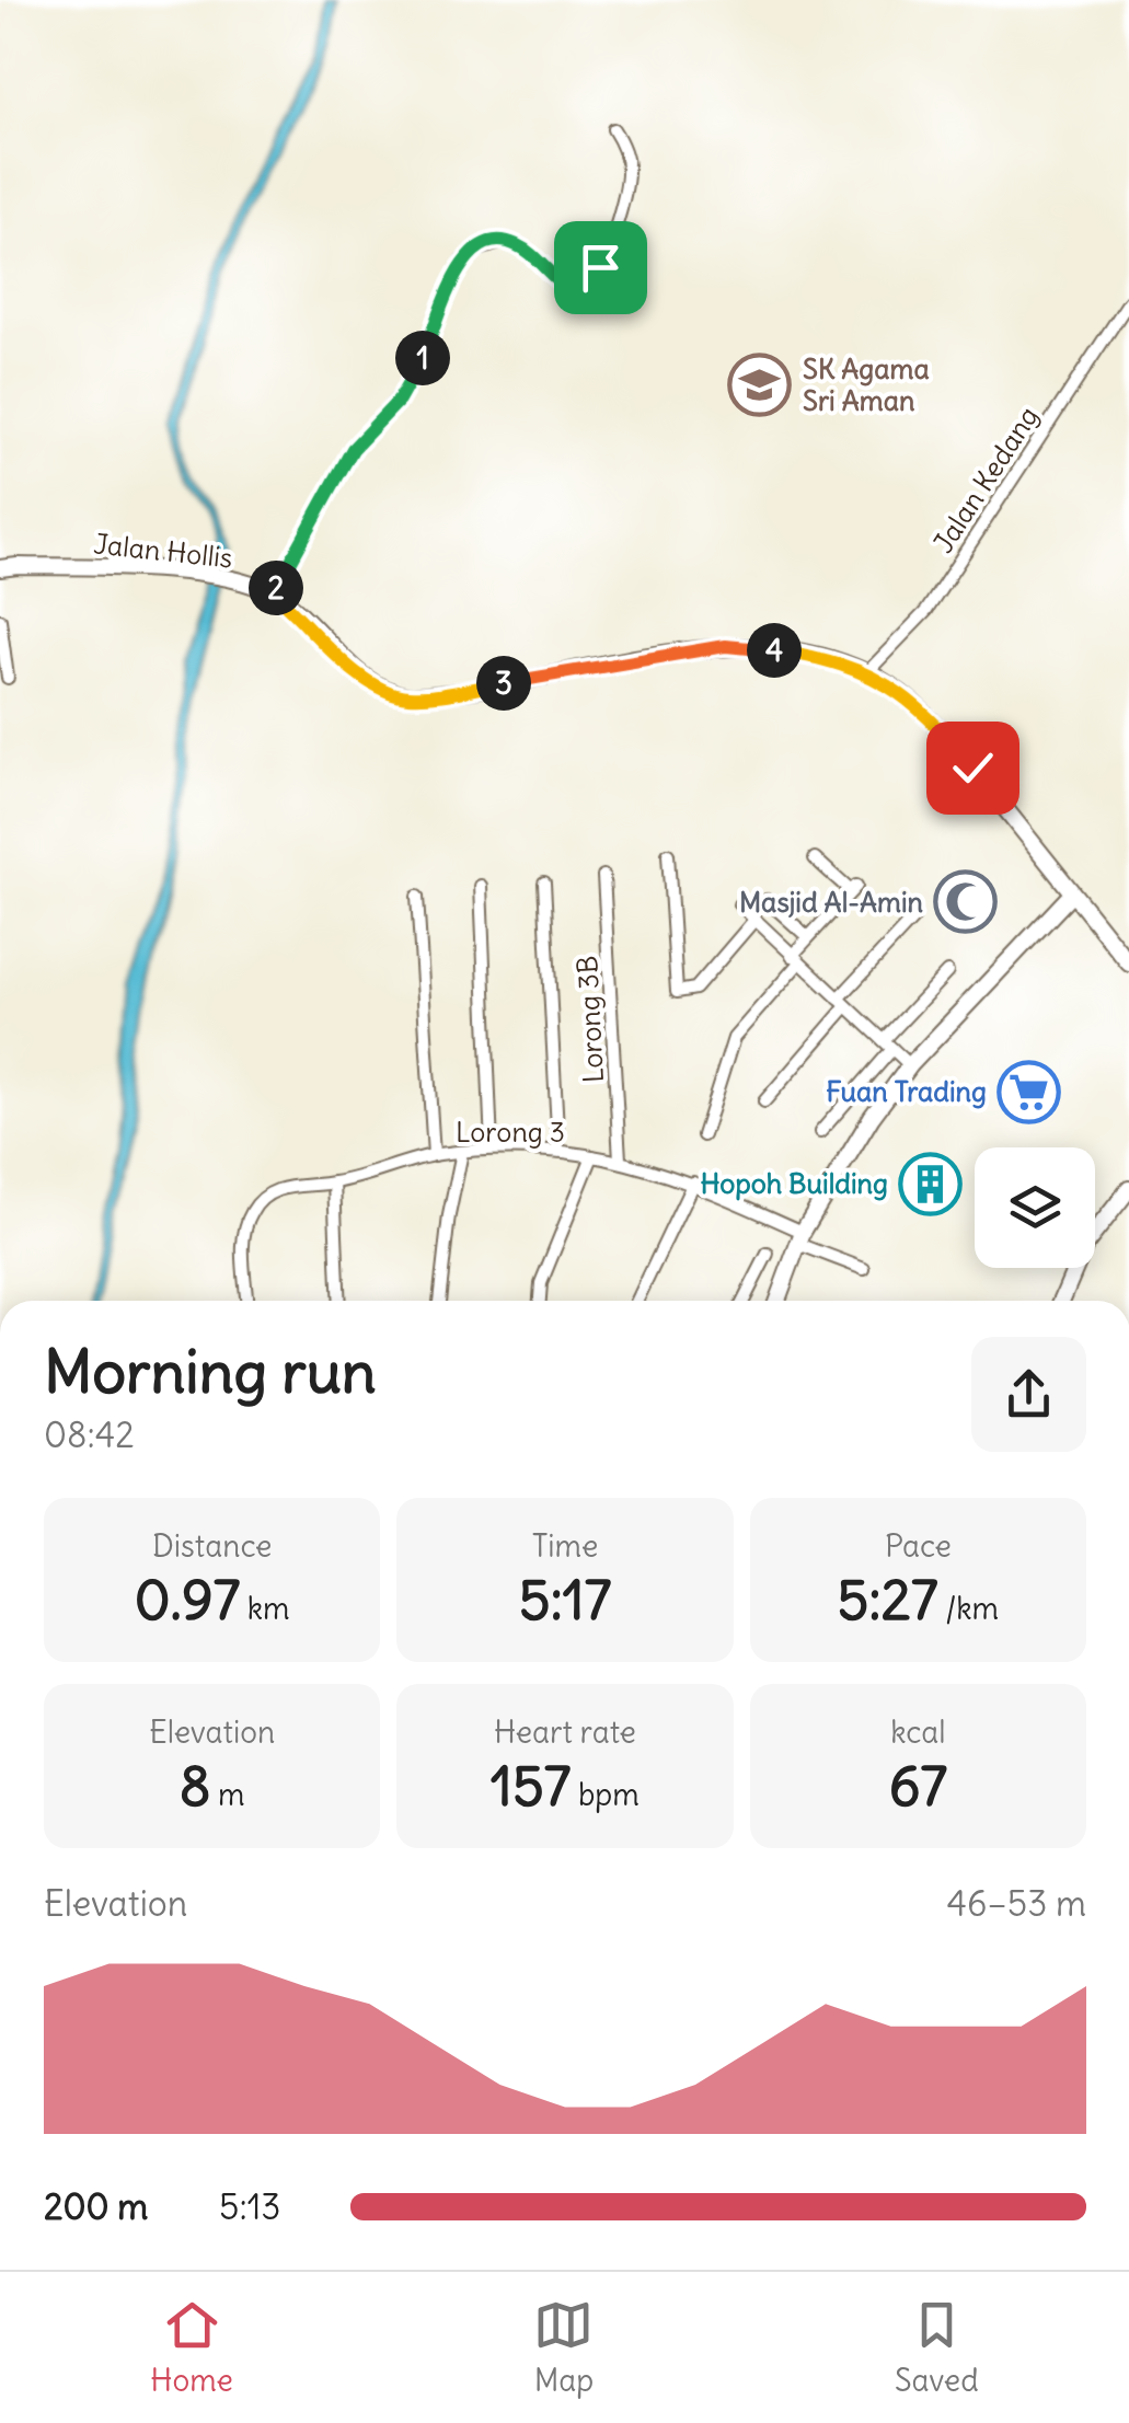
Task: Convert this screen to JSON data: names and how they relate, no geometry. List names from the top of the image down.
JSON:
{
  "streets": {
    "main road": ["Jalan Hollis"],
    "street": ["Jalan Kedang", "Lorong 3B", "Lorong 3"]
  },
  "crossings": [
    ["Jalan Kedang", "Jalan Hollis"],
    ["Lorong 3B", "Lorong 3"]
  ],
  "places": {
    "school or university": ["SK Agama Sri Aman"],
    "mosque": ["Masjid Al-Amin"],
    "supermarket": ["Fuan Trading"],
    "building": ["Hopoh Building"]
  },
  "page": {
    "pins": [
      "1",
      "2",
      "4",
      "3"
    ],
    "heading": ["Morning run", "08:42"],
    "stats": [
      ["Distance", "0.97 km"],
      ["Time", "5:17"],
      ["Pace", "5:27 /km"],
      ["Elevation", "8 m"],
      ["Heart rate", "157 bpm"],
      ["kcal", "67"]
    ],
    "chart": ["Elevation", "46–53 m"],
    "list": [
      {
        "name": "200 m",
        "note": "5:13"
      }
    ],
    "tabs": ["Home", "Map", "Saved"]
  }
}
